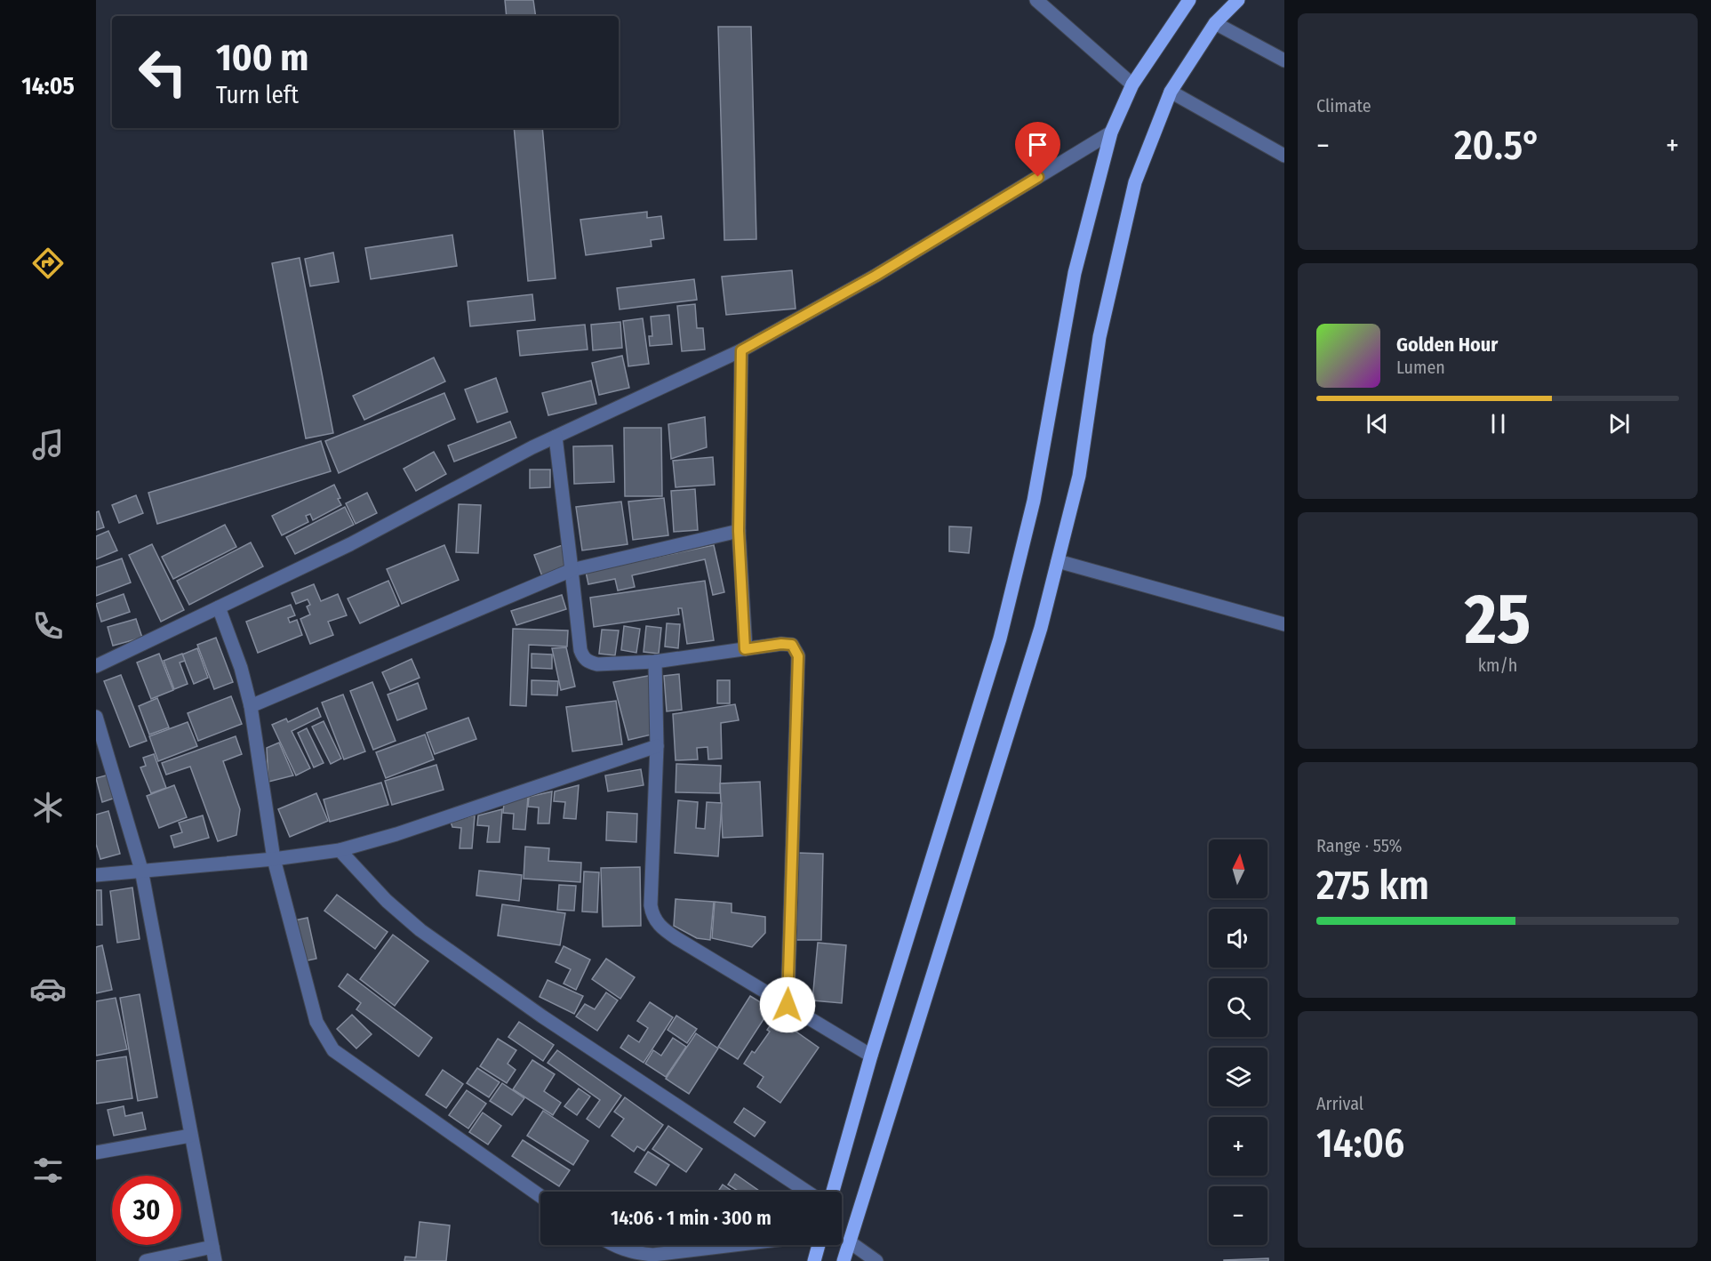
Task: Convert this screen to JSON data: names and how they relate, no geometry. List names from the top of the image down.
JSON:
{
  "north": "top",
  "page": {
    "tabs": "14:05",
    "tile": [
      "Climate",
      ["25", "km/h"],
      ["Range · 55%", "275 km"],
      ["Arrival", "14:06"]
    ],
    "turn": ["100 m", "Turn left"],
    "heat": ["−", "20.5°", "+"],
    "song": ["Golden Hour", "Lumen"],
    "map_buttons": ["+", "−"],
    "limit": "30",
    "trip": "14:06 · 1 min · 300 m"
  }
}
